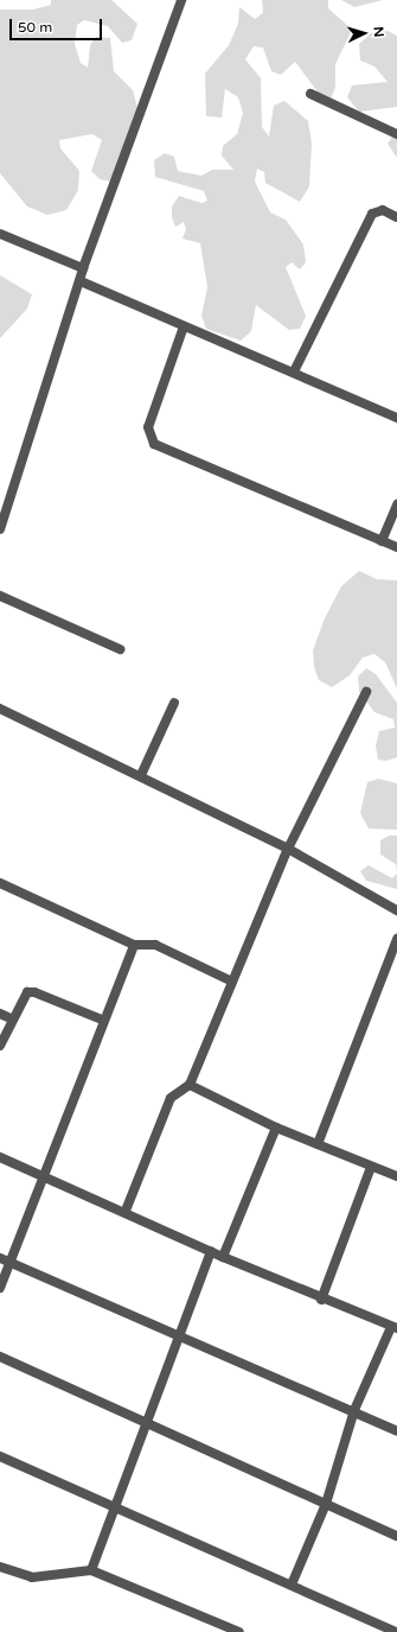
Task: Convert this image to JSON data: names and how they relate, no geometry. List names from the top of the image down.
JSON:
{
  "scale_bar": "50 m",
  "north": "right"
}
